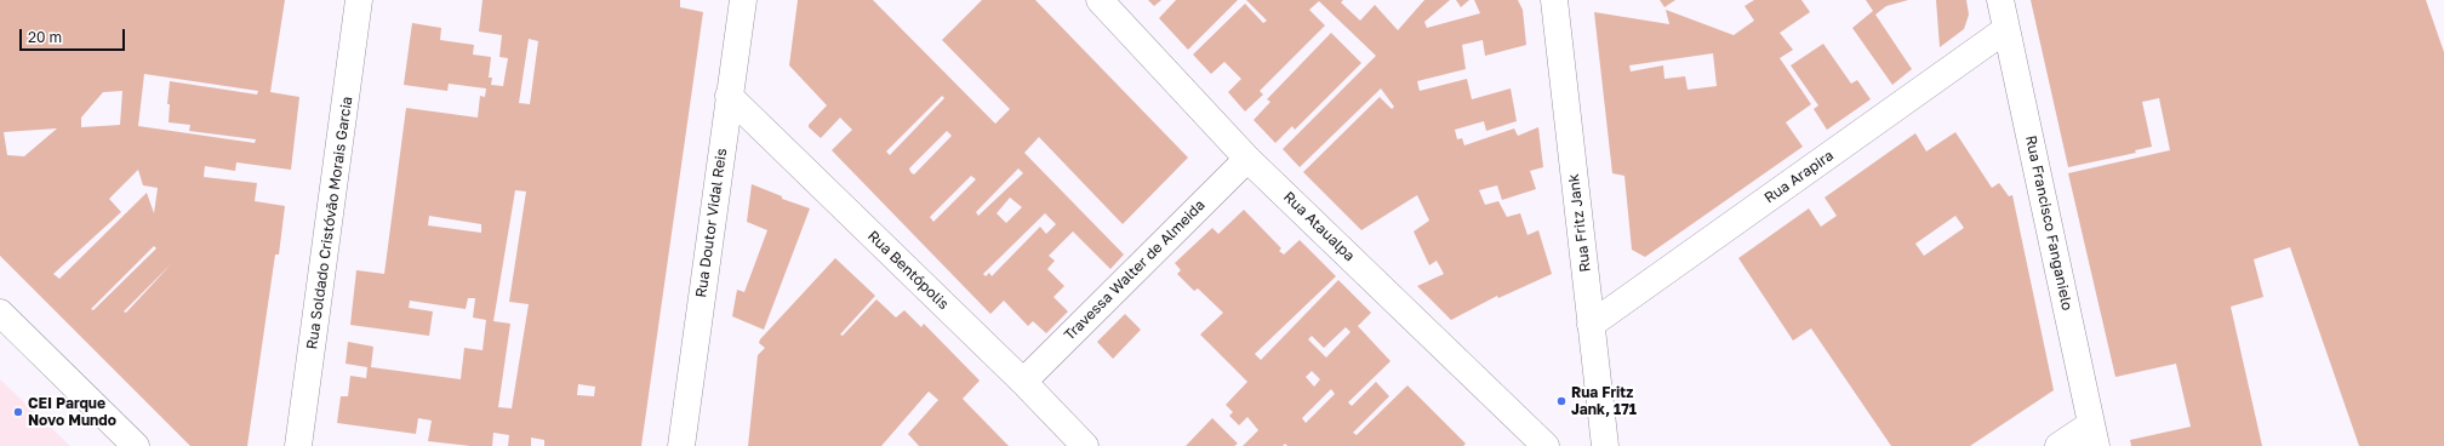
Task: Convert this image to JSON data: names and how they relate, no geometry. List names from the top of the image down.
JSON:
{
  "streets": {
    "street": [
      "Rua Arapira",
      "Rua Soldado Cristóvão Morais Garcia",
      "Rua Doutor Vidal Reis",
      "Rua Fritz Jank",
      "Rua Francisco Fanganielo",
      "Rua Ataualpa",
      "Rua Bentópolis",
      "Travessa Walter de Almeida"
    ]
  },
  "crossings": [
    ["Rua Arapira", "Rua Fritz Jank"],
    ["Rua Arapira", "Rua Francisco Fanganielo"],
    ["Rua Doutor Vidal Reis", "Rua Bentópolis"],
    ["Rua Ataualpa", "Travessa Walter de Almeida"],
    ["Rua Bentópolis", "Travessa Walter de Almeida"]
  ],
  "places": ["Rua Fritz Jank, 171", "CEI Parque Novo Mundo"],
  "scale_bar": "20 m"
}
